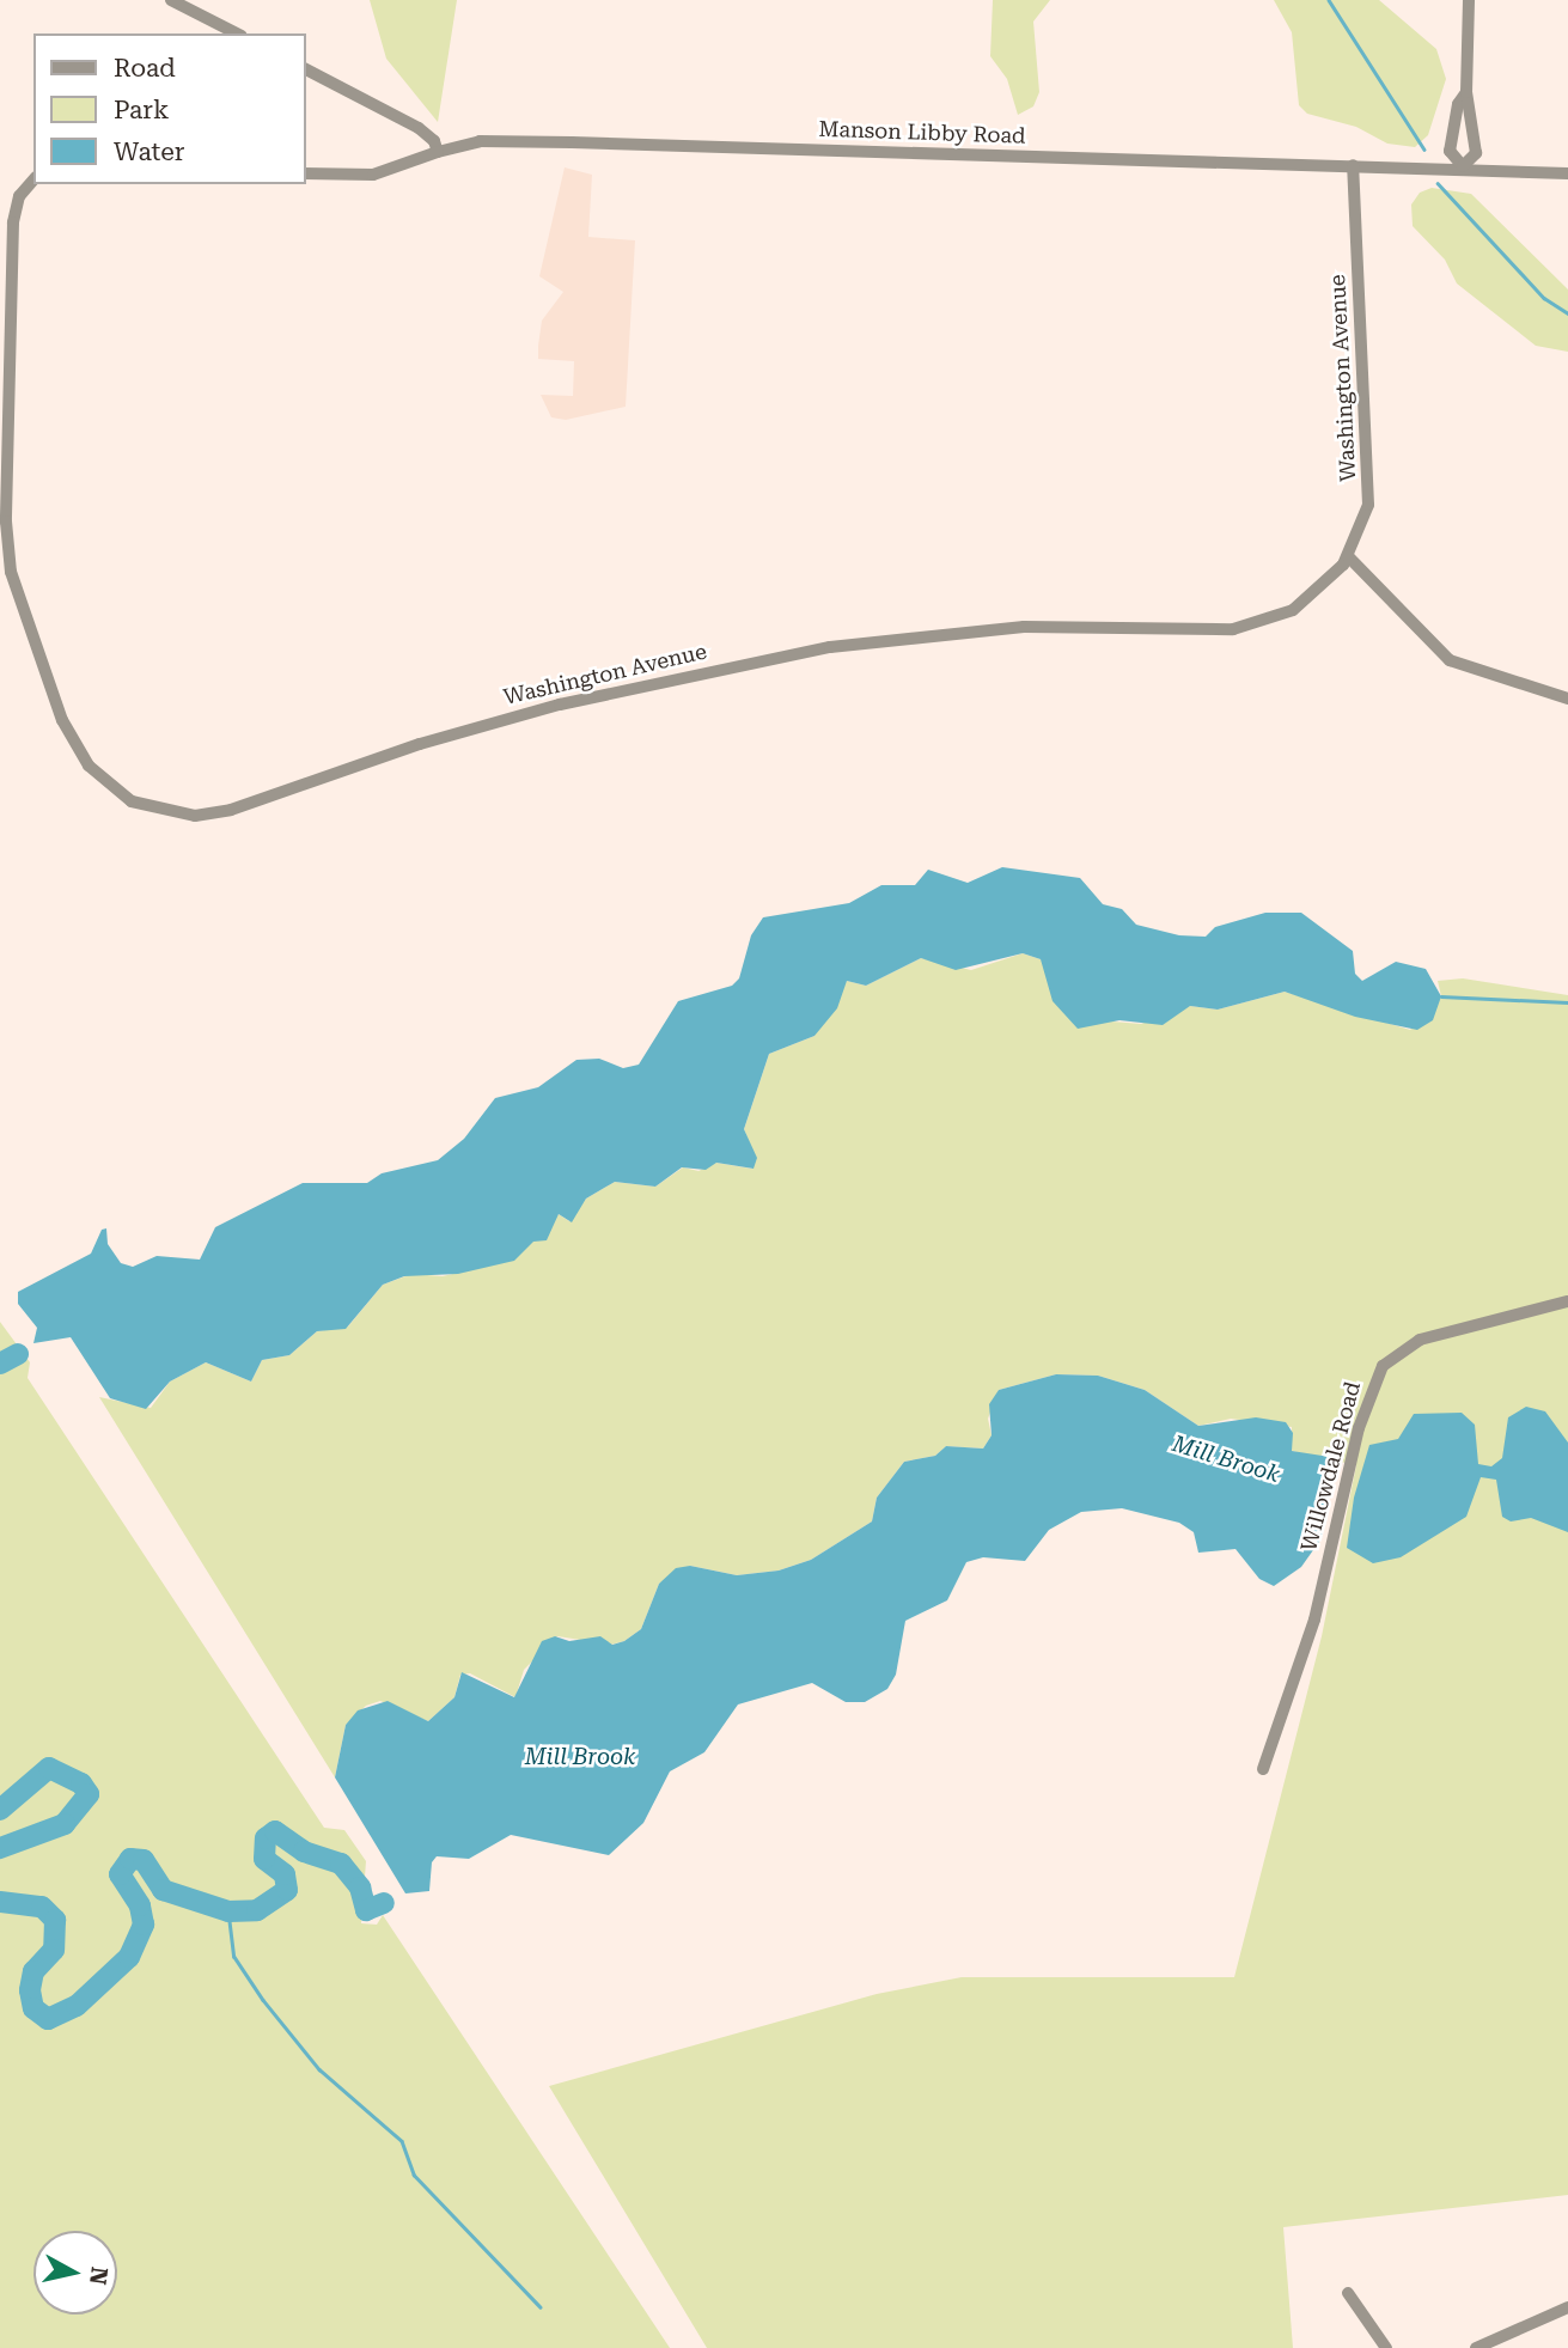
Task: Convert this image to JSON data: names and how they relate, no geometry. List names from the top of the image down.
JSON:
{
  "streets": {
    "street": ["Manson Libby Road", "Washington Avenue", "Willowdale Road"]
  },
  "crossings": [
    ["Manson Libby Road", "Washington Avenue"]
  ],
  "water": ["Mill Brook"],
  "legend": ["Road", "Park", "Water"],
  "north": "right"
}
